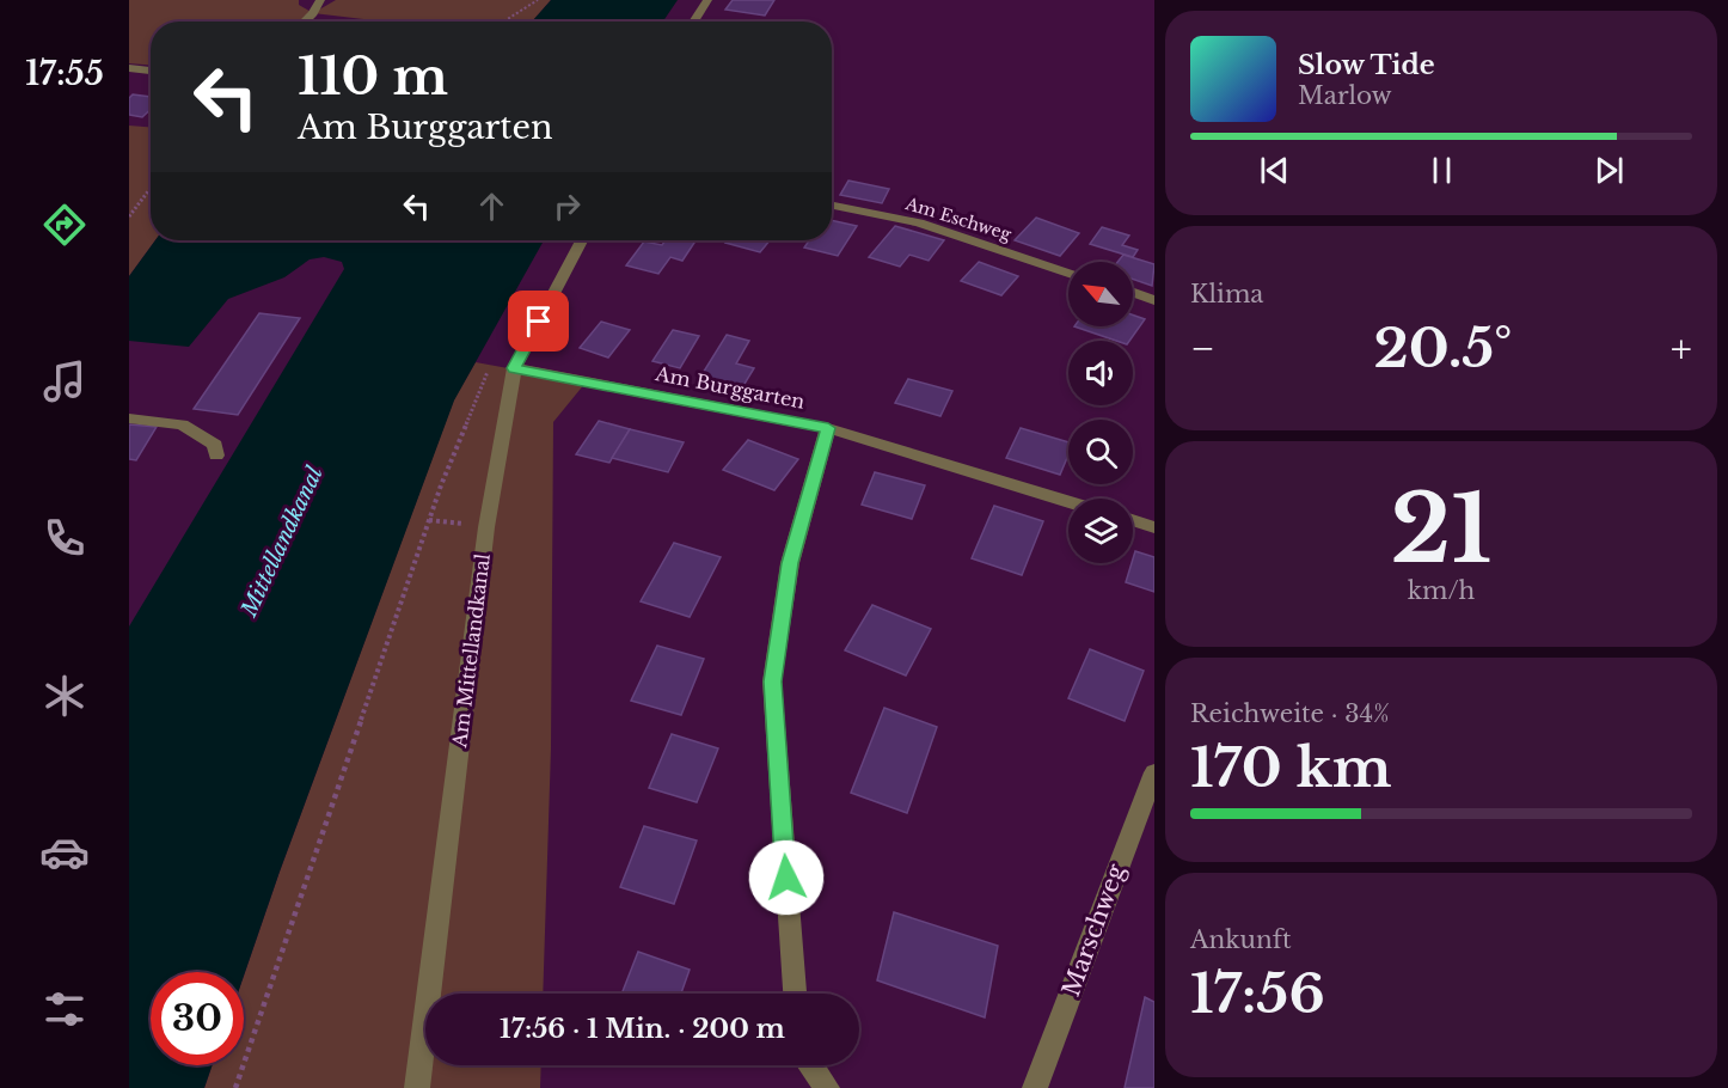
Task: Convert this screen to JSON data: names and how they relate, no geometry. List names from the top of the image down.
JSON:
{
  "streets": {
    "street": [
      "Am Eschweg",
      "Am Burggarten",
      "Am Mittellandkanal",
      "Marschweg"
    ]
  },
  "crossings": [
    ["Am Burggarten", "Am Mittellandkanal"]
  ],
  "water": ["Mittellandkanal"],
  "north": "top left",
  "page": {
    "tabs": "17:55",
    "turn": ["110 m", "Am Burggarten"],
    "song": ["Slow Tide", "Marlow"],
    "tile": [
      "Klima",
      ["21", "km/h"],
      ["Reichweite · 34%", "170 km"],
      ["Ankunft", "17:56"]
    ],
    "heat": ["−", "20.5°", "+"],
    "limit": "30",
    "trip": "17:56 · 1 Min. · 200 m"
  }
}
